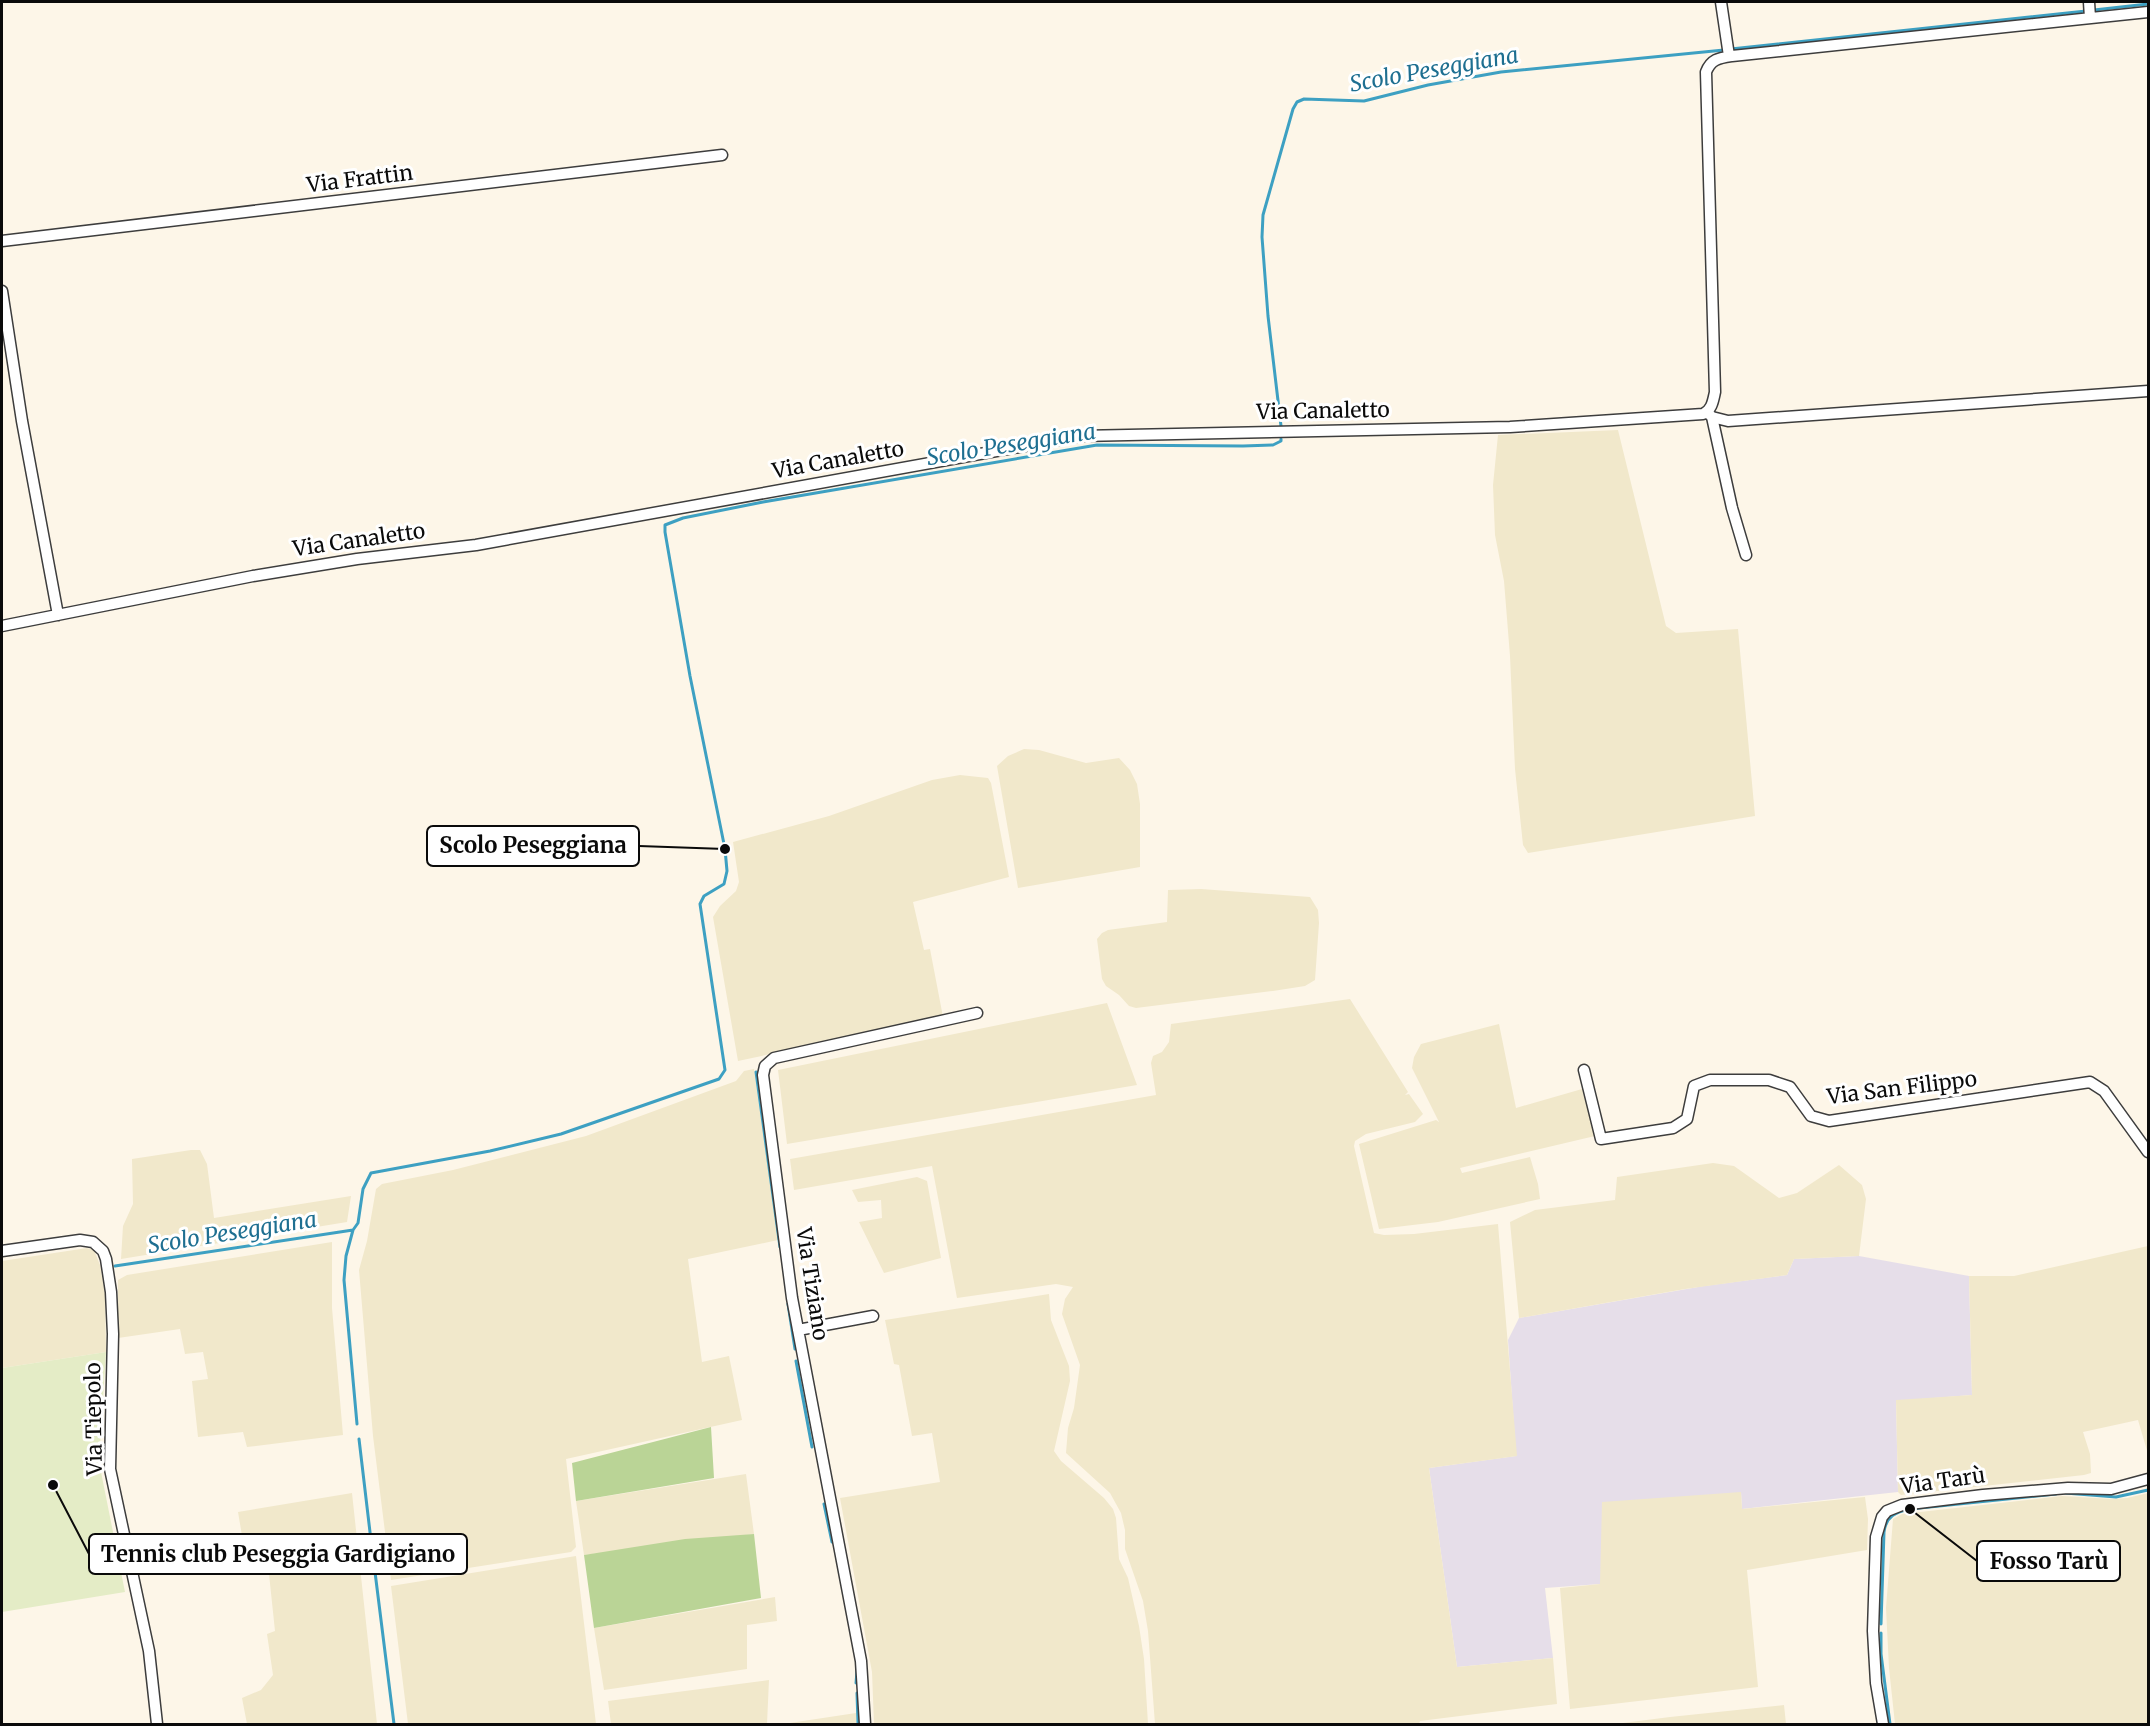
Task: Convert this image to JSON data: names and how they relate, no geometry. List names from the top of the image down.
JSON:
{
  "streets": {
    "street": [
      "Via Frattin",
      "Via Canaletto",
      "Via San Filippo",
      "Via Tiziano",
      "Via Tiepolo",
      "Via Tarù"
    ]
  },
  "water": ["Scolo Peseggiana"],
  "places": ["Scolo Peseggiana", "Tennis club Peseggia Gardigiano", "Fosso Tarù"]
}
